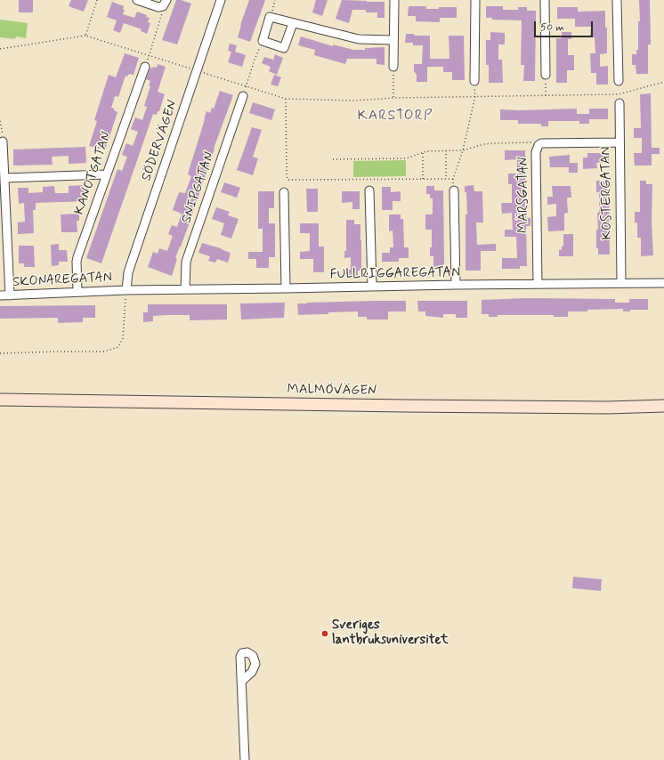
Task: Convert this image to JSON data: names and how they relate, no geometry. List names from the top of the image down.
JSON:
{
  "streets": {
    "main road": ["MALMÖVÄGEN"],
    "street": [
      "SÖDERVÄGEN",
      "KANOTGATAN",
      "SNIPGATAN",
      "KOSTERGATAN",
      "MÄRSGATAN",
      "FULLRIGGAREGATAN",
      "SKONAREGATAN"
    ]
  },
  "crossings": [
    ["SÖDERVÄGEN", "FULLRIGGAREGATAN"],
    ["SÖDERVÄGEN", "SKONAREGATAN"],
    ["KANOTGATAN", "SKONAREGATAN"],
    ["SNIPGATAN", "FULLRIGGAREGATAN"],
    ["KOSTERGATAN", "MÄRSGATAN"],
    ["KOSTERGATAN", "FULLRIGGAREGATAN"],
    ["MÄRSGATAN", "FULLRIGGAREGATAN"],
    ["FULLRIGGAREGATAN", "SKONAREGATAN"]
  ],
  "districts": ["KARSTORP"],
  "places": ["Sveriges lantbruksuniversitet"],
  "scale_bar": "50 m"
}
